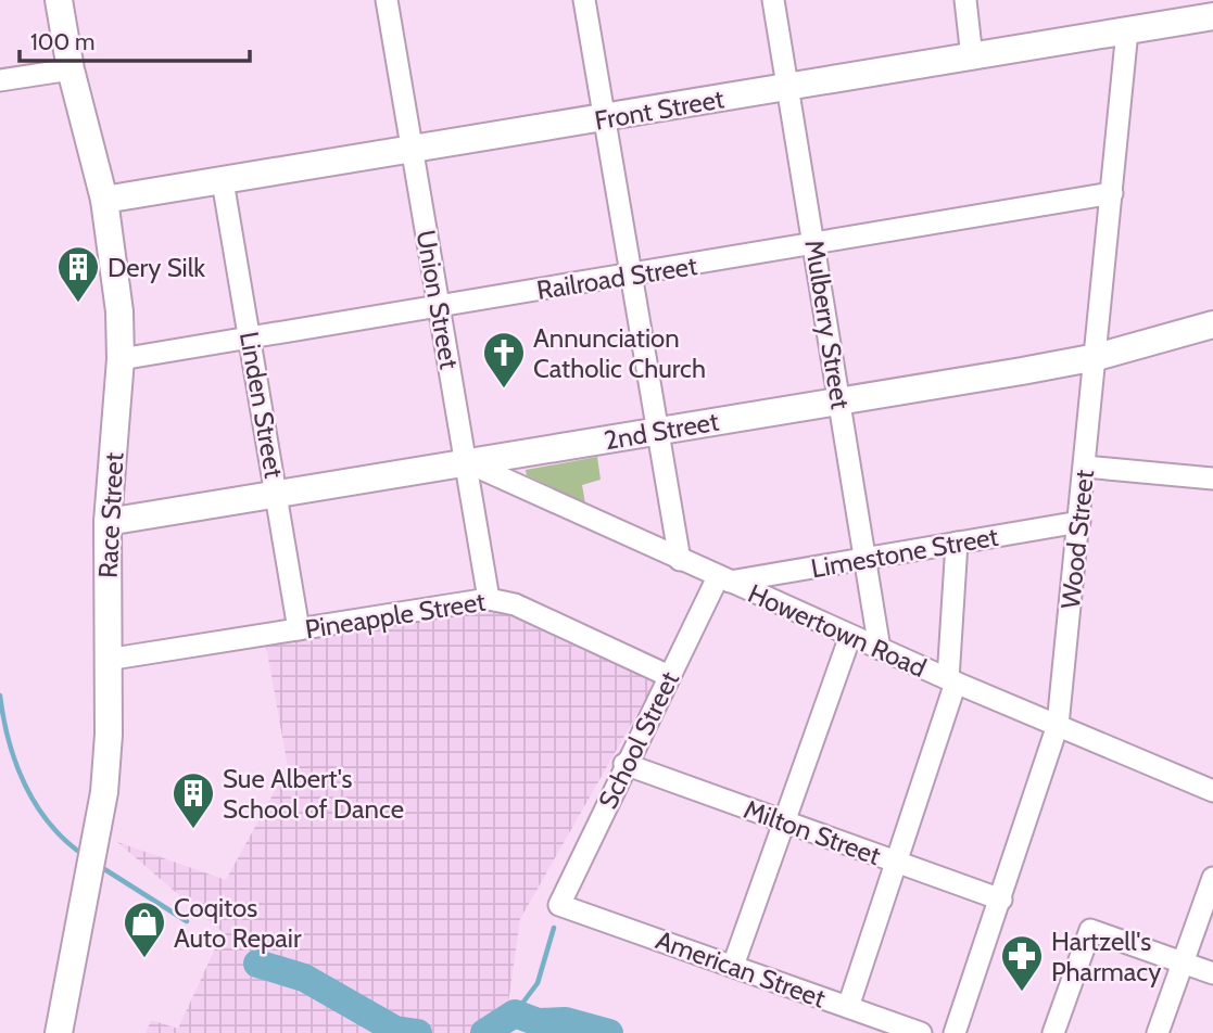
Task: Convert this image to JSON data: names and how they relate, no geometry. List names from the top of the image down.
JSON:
{
  "streets": {
    "main road": ["Front Street", "2nd Street", "Race Street"],
    "street": [
      "Railroad Street",
      "Union Street",
      "Mulberry Street",
      "Linden Street",
      "Wood Street",
      "Limestone Street",
      "Pineapple Street",
      "Howertown Road",
      "School Street",
      "Milton Street",
      "American Street"
    ]
  },
  "crossings": [
    ["Front Street", "Union Street"],
    ["Front Street", "Mulberry Street"],
    ["Front Street", "Linden Street"],
    ["Front Street", "Race Street"],
    ["Front Street", "Wood Street"],
    ["Railroad Street", "Union Street"],
    ["Railroad Street", "Mulberry Street"],
    ["Railroad Street", "Linden Street"],
    ["Railroad Street", "Race Street"],
    ["Railroad Street", "Wood Street"],
    ["Union Street", "2nd Street"],
    ["Union Street", "Pineapple Street"],
    ["Union Street", "Howertown Road"],
    ["Mulberry Street", "2nd Street"],
    ["Mulberry Street", "Limestone Street"],
    ["Mulberry Street", "Howertown Road"],
    ["Linden Street", "2nd Street"],
    ["Linden Street", "Pineapple Street"],
    ["2nd Street", "Race Street"],
    ["2nd Street", "Wood Street"],
    ["2nd Street", "Howertown Road"],
    ["Race Street", "Pineapple Street"],
    ["Wood Street", "Limestone Street"],
    ["Wood Street", "Howertown Road"],
    ["Wood Street", "Milton Street"],
    ["Limestone Street", "Howertown Road"],
    ["Limestone Street", "School Street"],
    ["Pineapple Street", "School Street"],
    ["Howertown Road", "School Street"],
    ["School Street", "Milton Street"],
    ["School Street", "American Street"]
  ],
  "places": {
    "building": ["Dery Silk", "Sue Albert's School of Dance"],
    "church": ["Annunciation Catholic Church"],
    "shop": ["Coqitos Auto Repair"],
    "pharmacy": ["Hartzell's Pharmacy"]
  },
  "scale_bar": "100 m"
}
